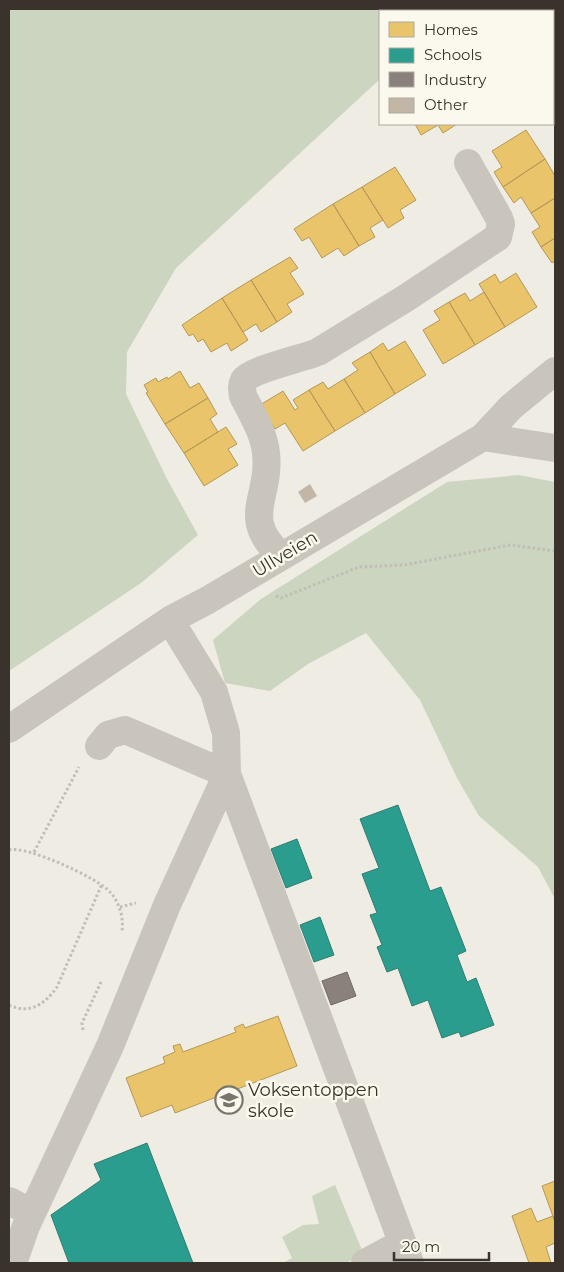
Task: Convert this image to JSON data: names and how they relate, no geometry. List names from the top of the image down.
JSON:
{
  "streets": {
    "street": ["Ullveien"]
  },
  "places": {
    "school or university": ["Voksentoppen skole"]
  },
  "legend": [
    "Homes",
    "Schools",
    "Industry",
    "Other"
  ],
  "scale_bar": "20 m"
}
